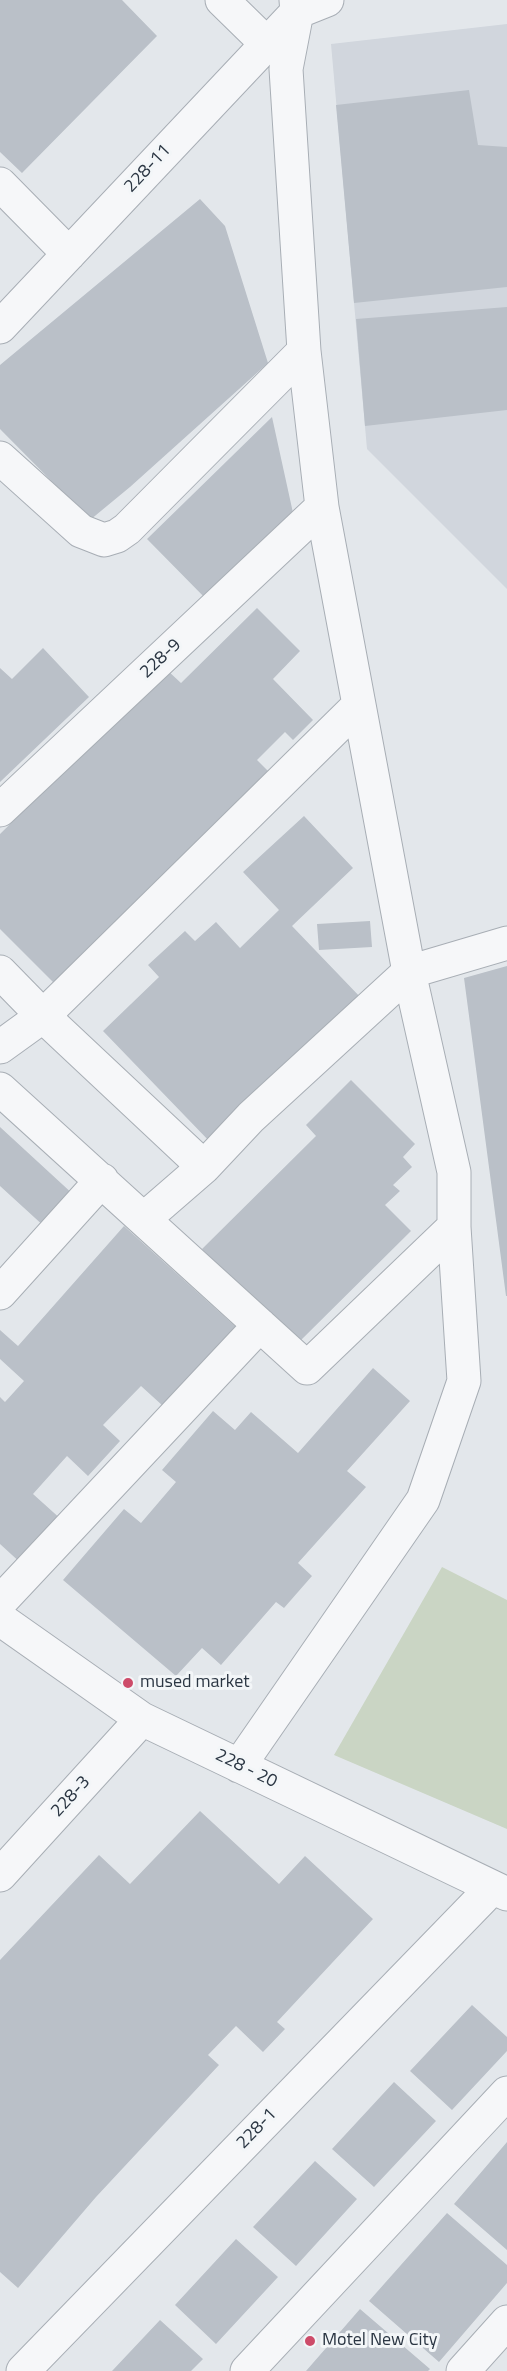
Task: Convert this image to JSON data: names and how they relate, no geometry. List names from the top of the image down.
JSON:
{
  "streets": {
    "street": [
      "228-11",
      "228-9",
      "228 - 20",
      "228-3",
      "228-1"
    ]
  },
  "crossings": [
    ["228 - 20", "228-3"],
    ["228 - 20", "228-1"]
  ],
  "places": ["mused market", "Motel New City"]
}
